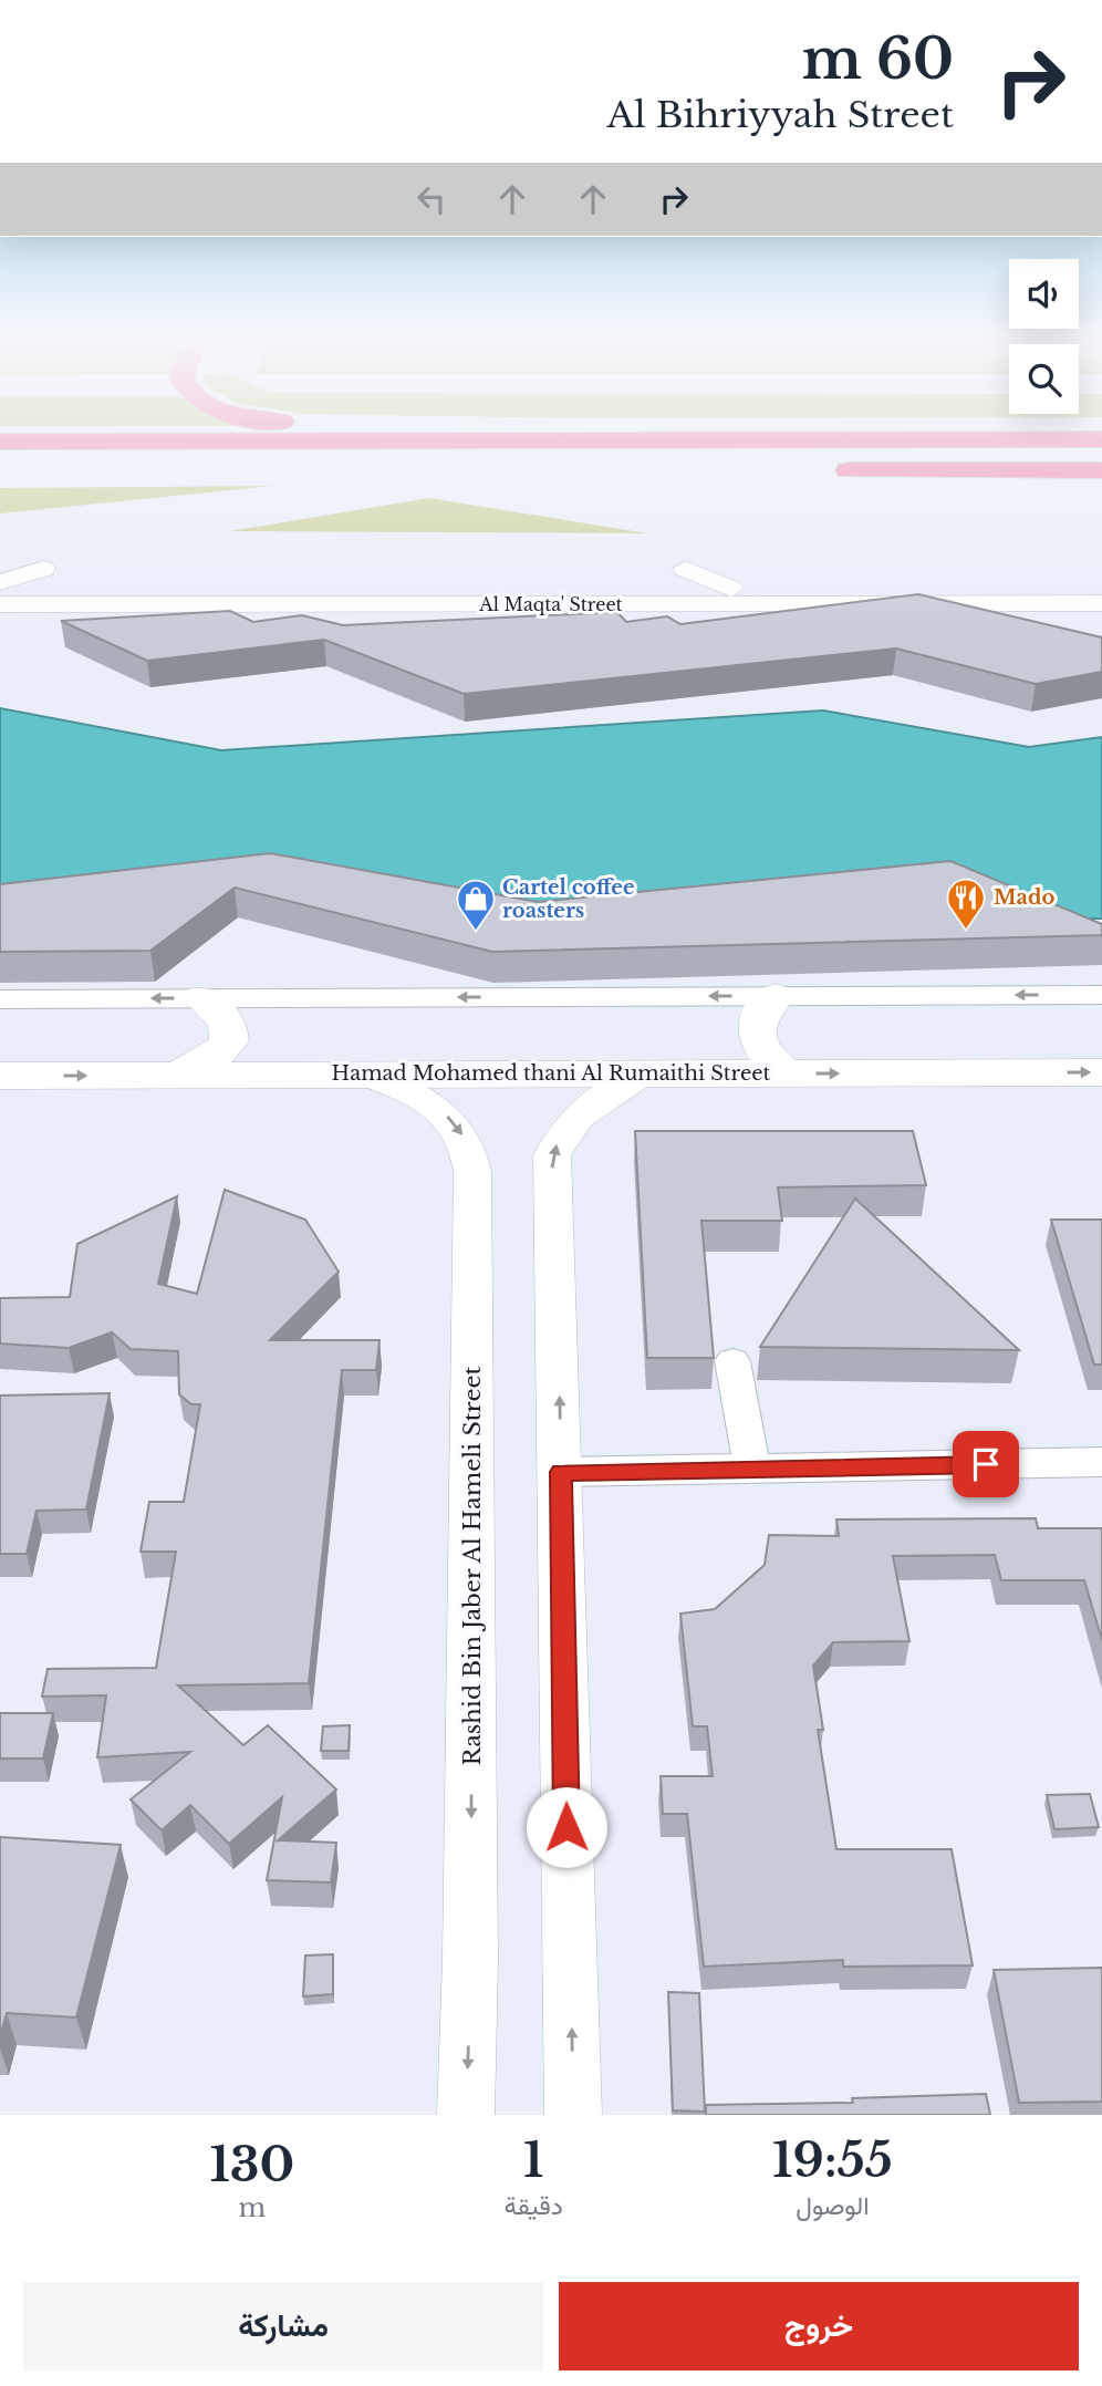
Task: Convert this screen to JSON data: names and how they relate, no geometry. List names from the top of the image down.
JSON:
{
  "streets": {
    "main road": ["Hamad Mohamed thani Al Rumaithi Street"],
    "street": ["Al Maqta' Street", "Rashid Bin Jaber Al Hameli Street"]
  },
  "crossings": [
    ["Hamad Mohamed thani Al Rumaithi Street", "Rashid Bin Jaber Al Hameli Street"]
  ],
  "one_way": ["Hamad Mohamed thani Al Rumaithi Street"],
  "places": {
    "restaurant": ["Mado"],
    "shop": ["Cartel coffee roasters"]
  },
  "page": {
    "turn": ["60 m", "Al Bihriyyah Street"],
    "eta": [
      "19:55",
      "الوصول",
      "1",
      "دقيقة",
      "130",
      "m"
    ],
    "buttons": ["خروج", "مشاركة"]
  }
}
